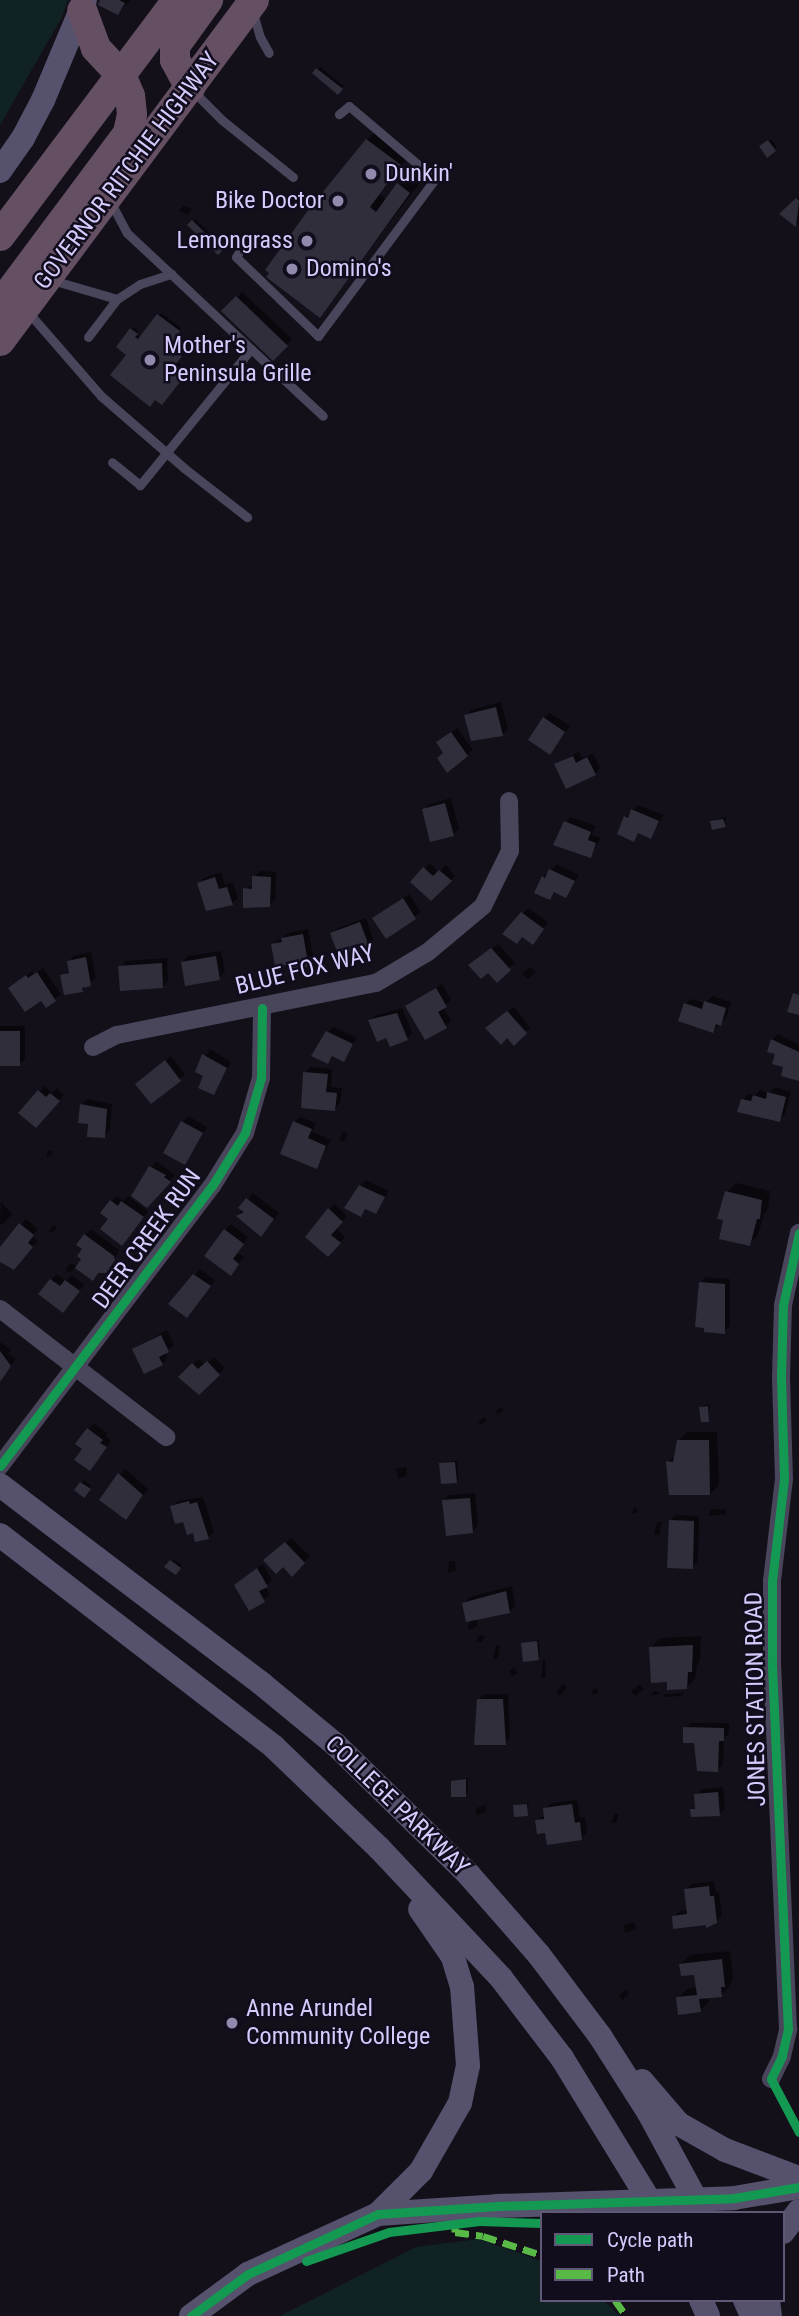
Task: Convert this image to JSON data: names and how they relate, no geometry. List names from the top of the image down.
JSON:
{
  "streets": {
    "highway": ["GOVERNOR RITCHIE HIGHWAY"],
    "main road": ["COLLEGE PARKWAY"],
    "street": ["BLUE FOX WAY", "DEER CREEK RUN", "JONES STATION ROAD"]
  },
  "crossings": [
    ["BLUE FOX WAY", "DEER CREEK RUN"]
  ],
  "places": [
    "Dunkin'",
    "Bike Doctor",
    "Lemongrass",
    "Domino's",
    "Mother's Peninsula Grille",
    "Anne Arundel Community College"
  ],
  "legend": ["Cycle path", "Path"]
}
